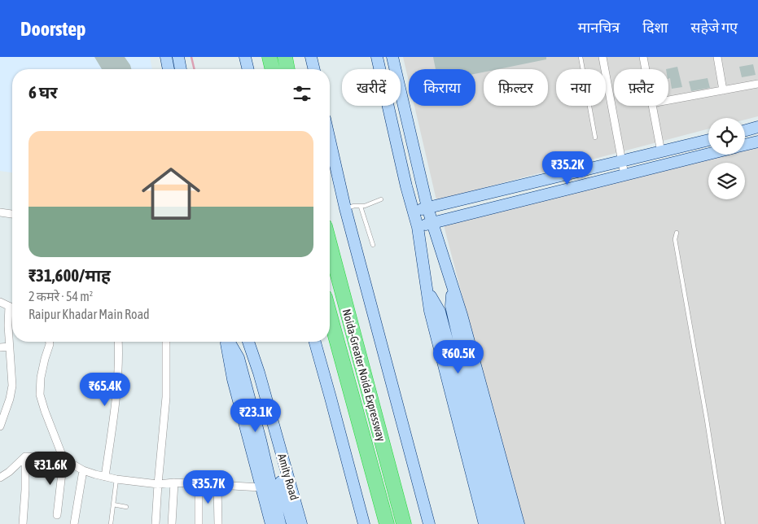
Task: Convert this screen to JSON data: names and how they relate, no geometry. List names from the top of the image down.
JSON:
{
  "streets": {
    "highway": ["Noida-Greater Noida Expressway"],
    "street": ["Amity Road"]
  },
  "page": {
    "header": "Doorstep",
    "nav": ["मानचित्र", "दिशा", "सहेजे गए"],
    "chip": [
      "खरीदें",
      "किराया",
      "फ़िल्टर",
      "नया",
      "फ़्लैट"
    ],
    "heading": "6 घर",
    "list": [
      {
        "name": "₹31,600/माह",
        "note": "2 कमरे · 54 m² · Raipur Khadar Main Road"
      }
    ],
    "price": [
      "₹35.2K",
      "₹60.5K",
      "₹65.4K",
      "₹23.1K",
      "₹31.6K",
      "₹35.7K"
    ]
  }
}
